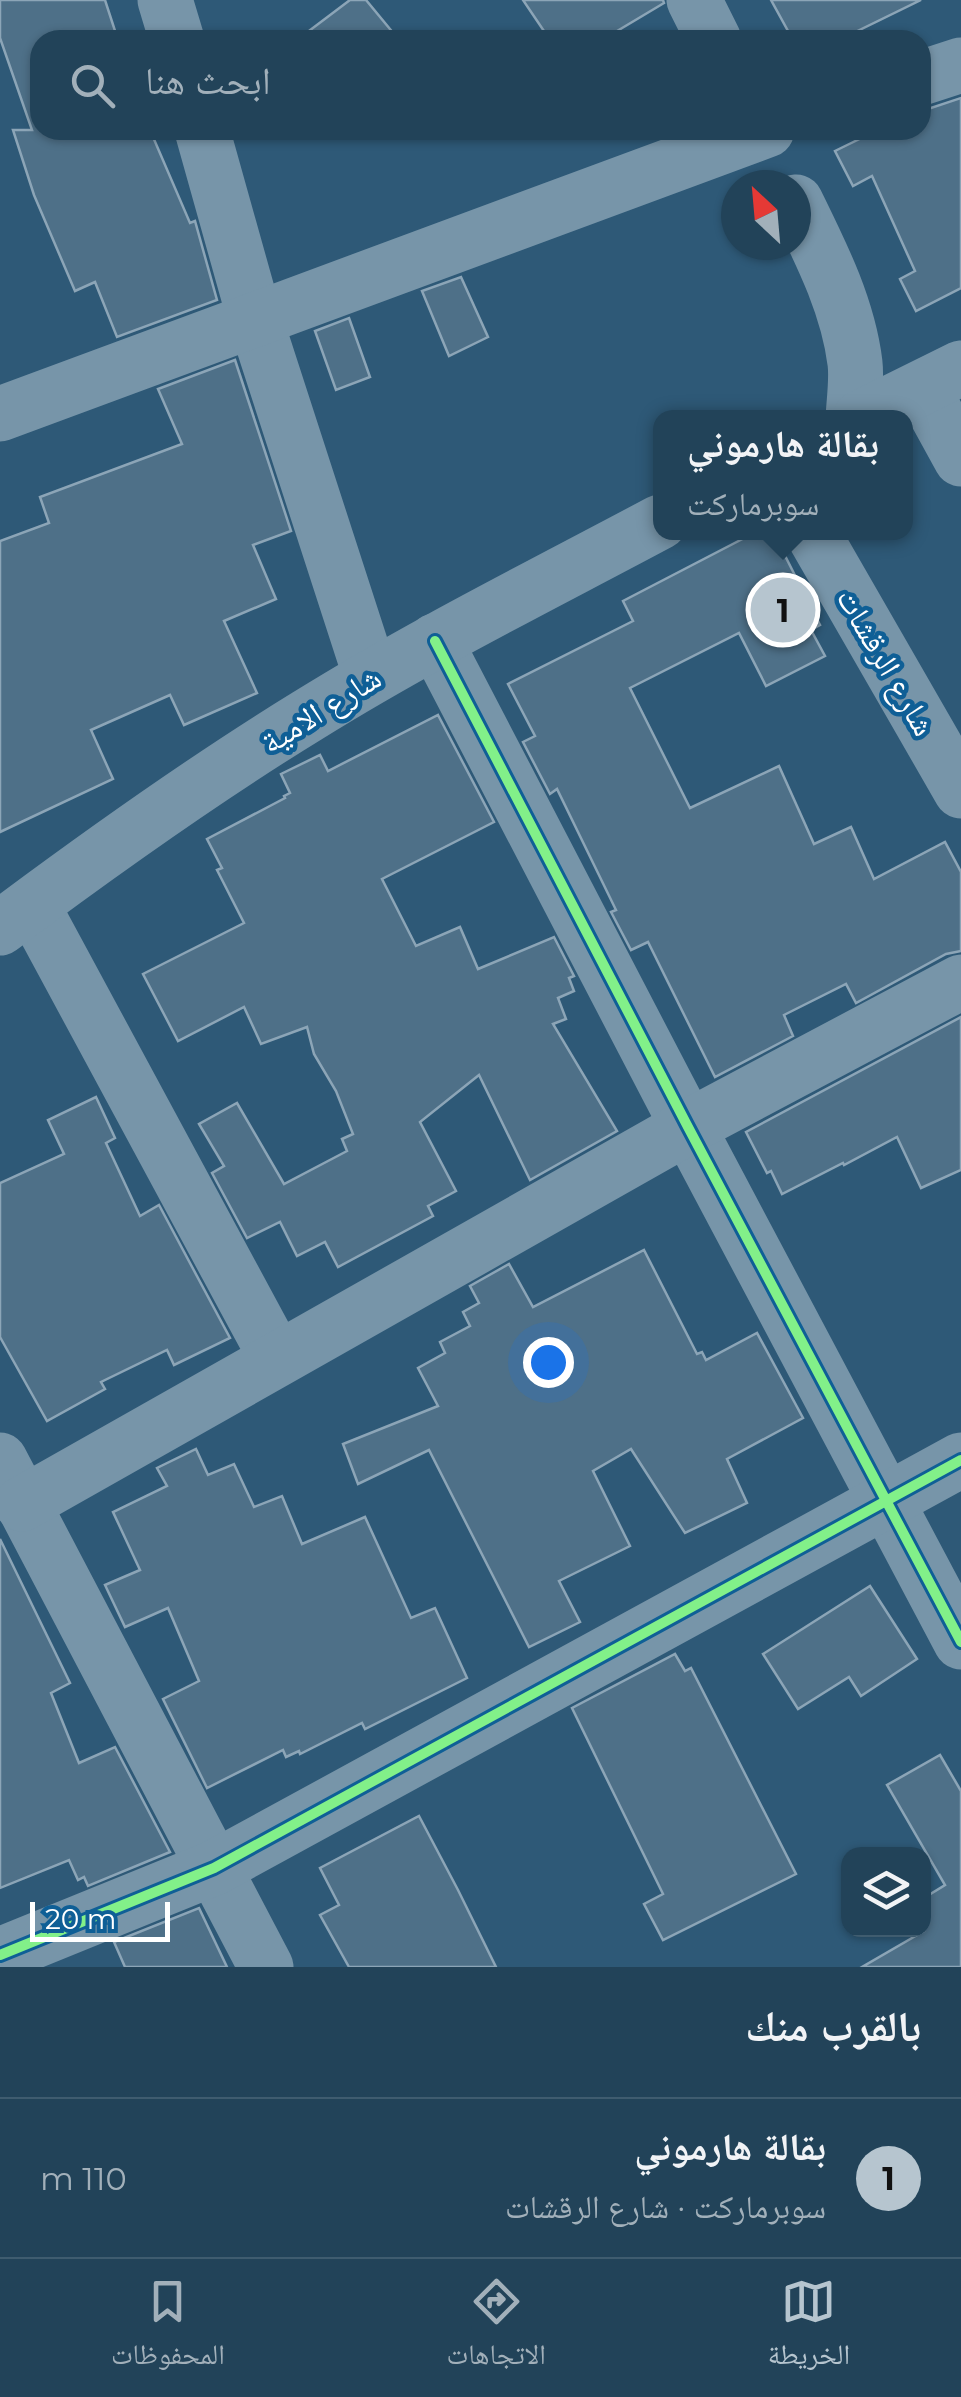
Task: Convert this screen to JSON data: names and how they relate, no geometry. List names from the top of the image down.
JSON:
{
  "streets": {
    "street": ["شارع الرقشات", "شارع الامية"]
  },
  "scale_bar": "20 m",
  "north": "top left",
  "page": {
    "search": "ابحث هنا",
    "popup": ["بقالة هارموني", "سوبرماركت"],
    "pins": "1",
    "scale": "20 m",
    "heading": "بالقرب منك",
    "list": [
      {
        "mark": "1",
        "name": "بقالة هارموني",
        "note": "سوبرماركت · شارع الرقشات",
        "value": "110 m"
      }
    ],
    "nav": ["الخريطة", "الاتجاهات", "المحفوظات"]
  }
}
